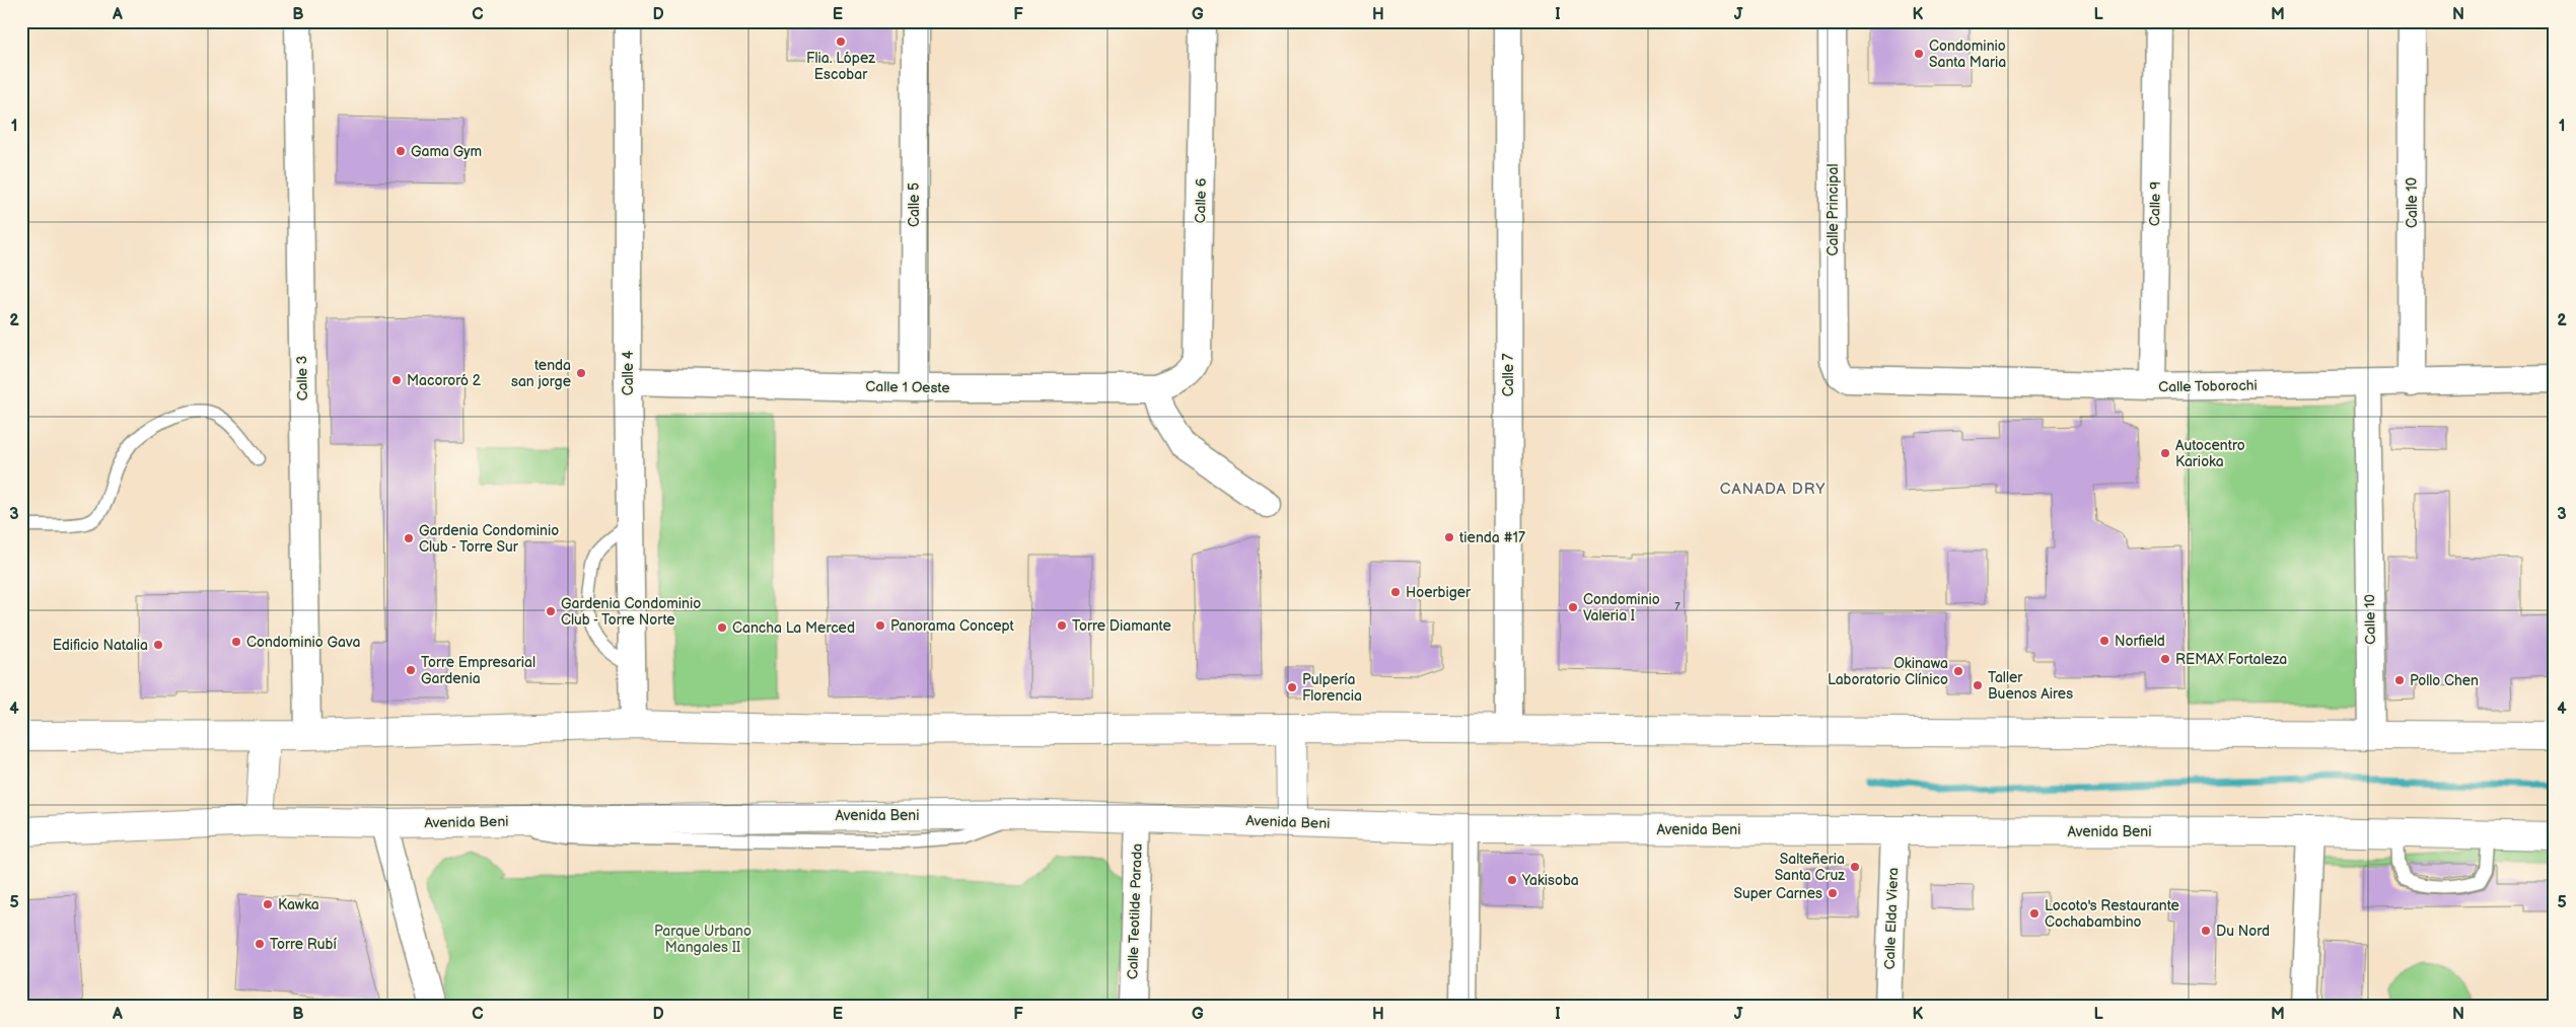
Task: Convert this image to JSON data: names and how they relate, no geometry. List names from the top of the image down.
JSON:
{
  "streets": {
    "street": [
      "Calle 6",
      "Calle 10",
      "Calle 9",
      "Calle 5",
      "Calle Principal",
      "Calle 4",
      "Calle 7",
      "Calle 3",
      "Calle Toborochi",
      "Calle 1 Oeste",
      "Avenida Beni",
      "Calle Teotilde Parada",
      "Calle Elda Viera"
    ]
  },
  "crossings": [
    ["Calle 6", "Calle 1 Oeste"],
    ["Calle 10", "Calle Toborochi"],
    ["Calle 9", "Calle Toborochi"],
    ["Calle 5", "Calle 1 Oeste"],
    ["Calle Principal", "Calle Toborochi"],
    ["Calle 4", "Calle 1 Oeste"],
    ["Avenida Beni", "Calle Teotilde Parada"],
    ["Avenida Beni", "Calle Elda Viera"]
  ],
  "districts": ["CANADA DRY"],
  "parks": ["Parque Urbano Mangales II"],
  "places": [
    "Flia. López Escobar",
    "Condominio Santa Maria",
    "Gama Gym",
    "tenda san jorge",
    "Macororó 2",
    "Autocentro Karioka",
    "tienda #17",
    "Gardenia Condominio Club - Torre Sur",
    "Hoerbiger",
    "Condominio Valeria I",
    "Gardenia Condominio Club - Torre Norte",
    "Panorama Concept",
    "Torre Diamante",
    "Cancha La Merced",
    "Norfield",
    "Condominio Gava",
    "Edificio Natalia",
    "REMAX Fortaleza",
    "Torre Empresarial Gardenia",
    "Okinawa Laboratorio Clínico",
    "Pollo Chen",
    "Taller Buenos Aires",
    "Pulpería Florencia",
    "Salteñeria Santa Cruz",
    "Yakisoba",
    "Super Carnes",
    "Kawka",
    "Locoto's Restaurante Cochabambino",
    "Du Nord",
    "Torre Rubí"
  ],
  "house_numbers": ["7"],
  "grid": {
    "columns": [
      "A",
      "B",
      "C",
      "D",
      "E",
      "F",
      "G",
      "H",
      "I",
      "J",
      "K",
      "L",
      "M",
      "N"
    ],
    "rows": [
      "1",
      "2",
      "3",
      "4",
      "5"
    ]
  }
}
